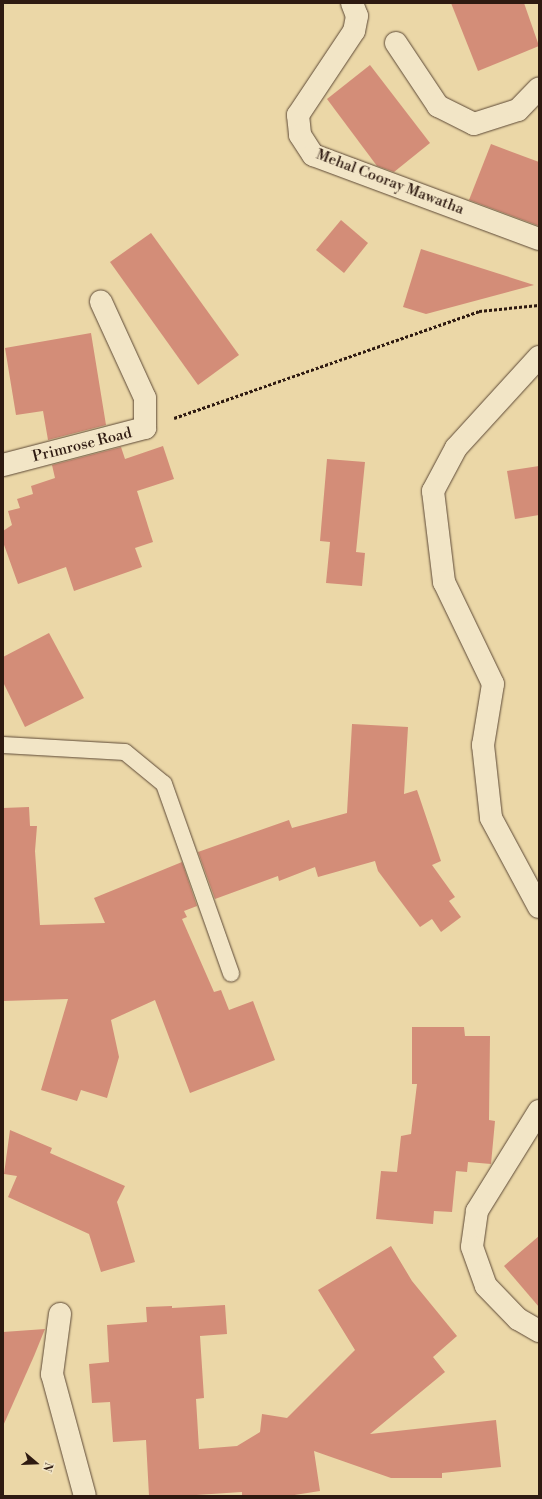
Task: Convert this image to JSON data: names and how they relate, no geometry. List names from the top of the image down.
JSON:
{
  "streets": {
    "street": ["Mehal Cooray Mawatha", "Primrose Road"]
  },
  "north": "right"
}
